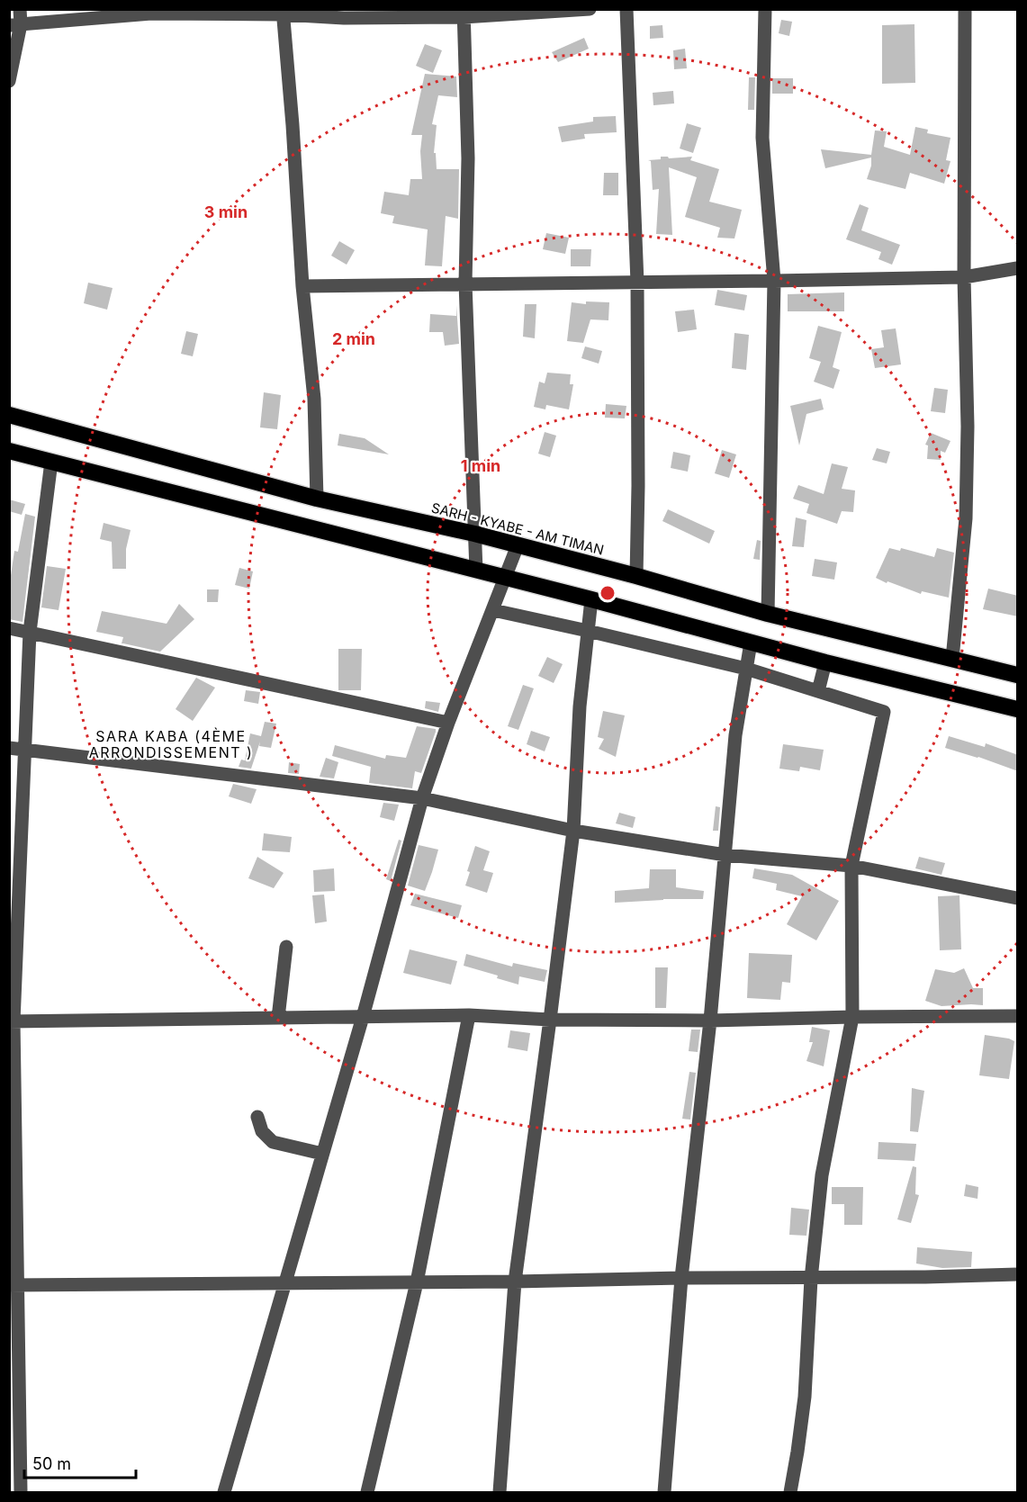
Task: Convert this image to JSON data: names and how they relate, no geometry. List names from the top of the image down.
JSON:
{
  "streets": {
    "highway": ["SARH - KYABE - AM TIMAN"]
  },
  "districts": ["SARA KABA (4ÈME ARRONDISSEMENT )"],
  "scale_bar": "50 m",
  "rings": ["3 min", "2 min", "1 min"]
}
